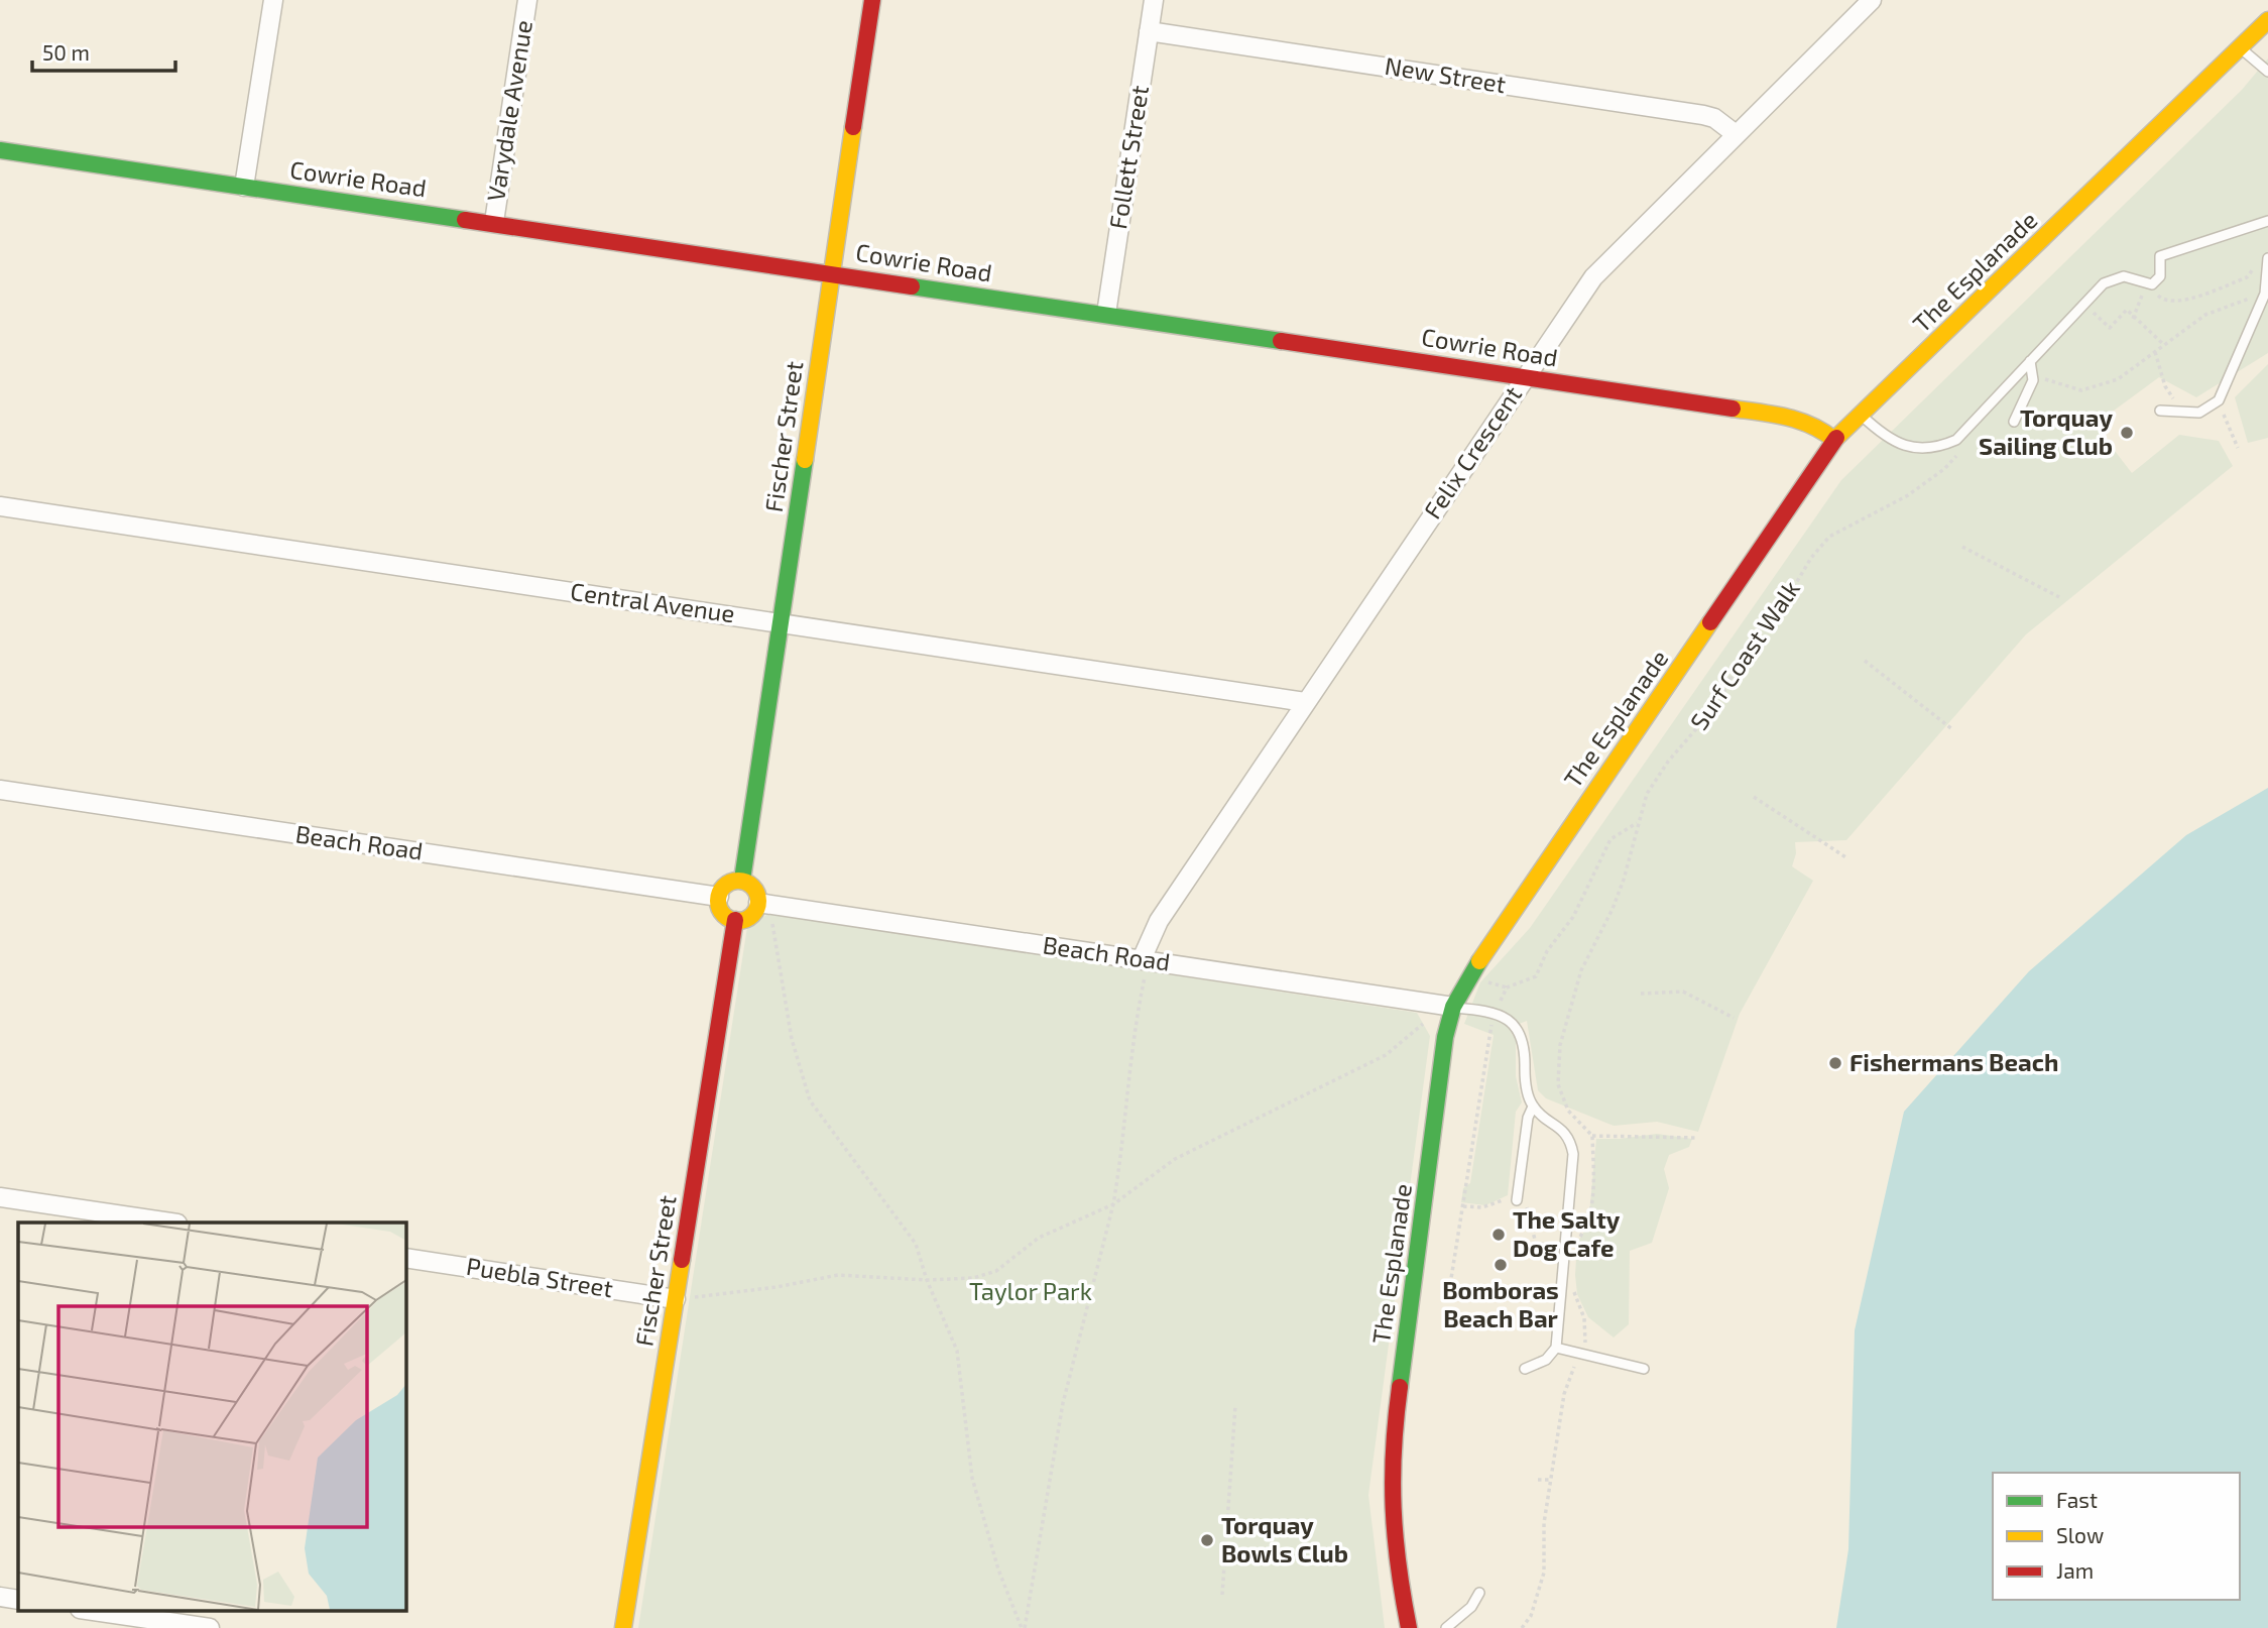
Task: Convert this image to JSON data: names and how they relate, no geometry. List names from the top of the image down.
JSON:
{
  "streets": {
    "street": [
      "New Street",
      "Varydale Avenue",
      "Follett Street",
      "Cowrie Road",
      "The Esplanade",
      "Fischer Street",
      "Felix Crescent",
      "Central Avenue",
      "Beach Road",
      "Puebla Street"
    ],
    "path": ["Surf Coast Walk"]
  },
  "crossings": [
    ["New Street", "Follett Street"],
    ["New Street", "Felix Crescent"],
    ["Varydale Avenue", "Cowrie Road"],
    ["Follett Street", "Cowrie Road"],
    ["Cowrie Road", "The Esplanade"],
    ["Cowrie Road", "Fischer Street"],
    ["Cowrie Road", "Felix Crescent"],
    ["The Esplanade", "Beach Road"],
    ["Fischer Street", "Central Avenue"],
    ["Fischer Street", "Beach Road"],
    ["Fischer Street", "Puebla Street"],
    ["Felix Crescent", "Central Avenue"],
    ["Felix Crescent", "Beach Road"]
  ],
  "parks": ["Taylor Park"],
  "places": [
    "Torquay Sailing Club",
    "Fishermans Beach",
    "The Salty Dog Cafe",
    "Bomboras Beach Bar",
    "Torquay Bowls Club"
  ],
  "legend": ["Fast", "Slow", "Jam"],
  "scale_bar": "50 m"
}
